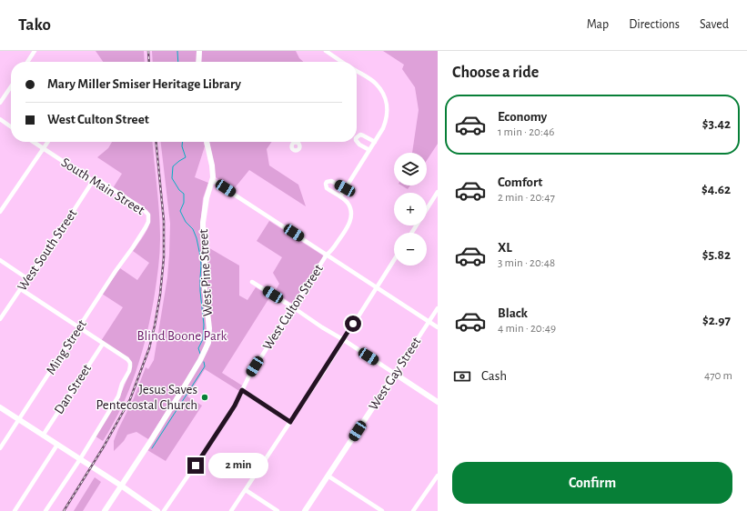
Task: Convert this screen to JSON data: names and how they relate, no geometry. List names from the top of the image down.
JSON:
{
  "streets": {
    "street": [
      "South Main Street",
      "West South Street",
      "West Pine Street",
      "West Culton Street",
      "Ming Street",
      "West Gay Street",
      "Dan Street"
    ]
  },
  "crossings": [
    ["South Main Street", "West South Street"],
    ["South Main Street", "Ming Street"]
  ],
  "parks": ["Blind Boone Park"],
  "places": ["Jesus Saves Pentecostal Church"],
  "page": {
    "header": "Tako",
    "nav": ["Map", "Directions", "Saved"],
    "heading": "Choose a ride",
    "banner": ["Mary Miller Smiser Heritage Library", "West Culton Street"],
    "list": [
      {
        "name": "Economy",
        "note": "1 min · 20:46",
        "value": "$3.42"
      },
      {
        "name": "Comfort",
        "note": "2 min · 20:47",
        "value": "$4.62"
      },
      {
        "name": "XL",
        "note": "3 min · 20:48",
        "value": "$5.82"
      },
      {
        "name": "Black",
        "note": "4 min · 20:49",
        "value": "$2.97"
      }
    ],
    "map_buttons": ["+", "−"],
    "pay": ["Cash", "470 m"],
    "bubble": "2 min",
    "buttons": "Confirm"
  }
}
